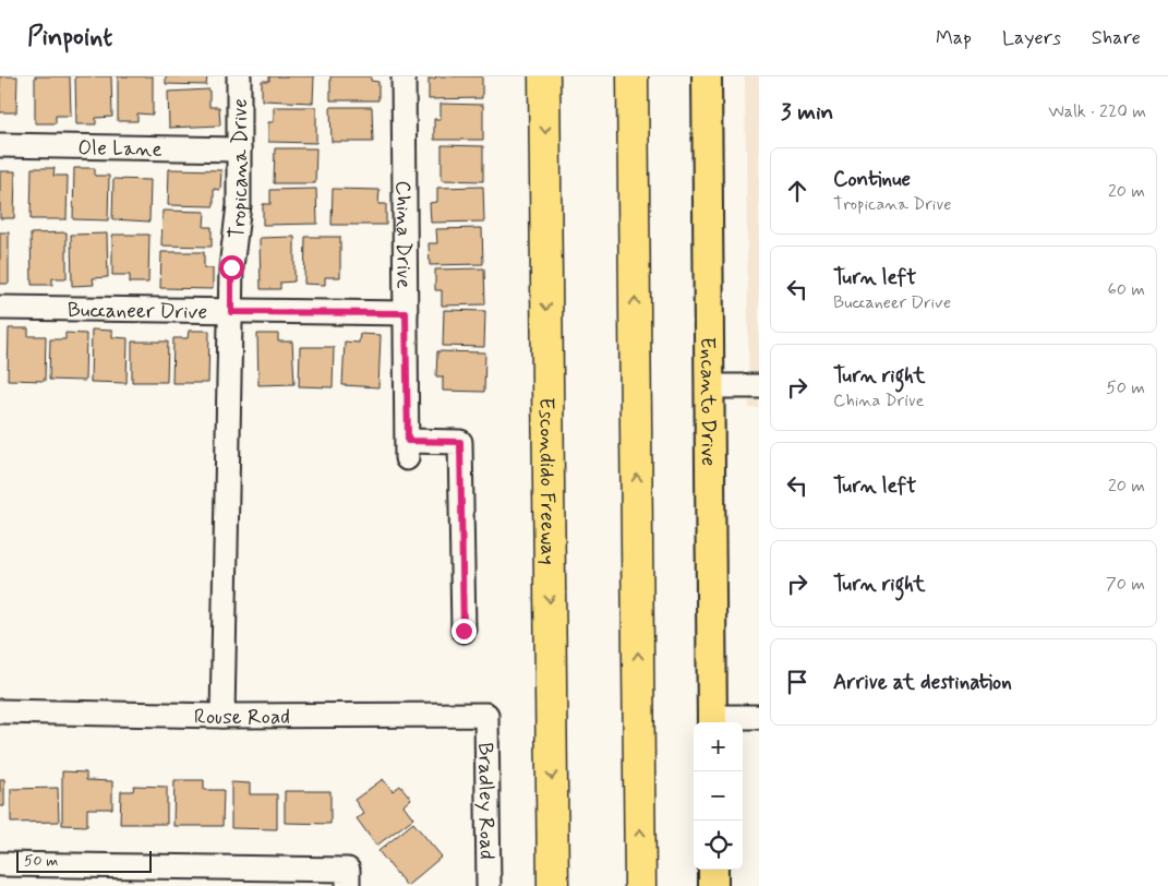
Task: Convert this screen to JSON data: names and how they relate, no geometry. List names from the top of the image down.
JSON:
{
  "streets": {
    "highway": ["Escondido Freeway"],
    "main road": ["Encanto Drive"],
    "street": [
      "Ole Lane",
      "Tropicana Drive",
      "China Drive",
      "Buccaneer Drive",
      "Rouse Road",
      "Bradley Road"
    ]
  },
  "crossings": [
    ["Ole Lane", "Tropicana Drive"],
    ["Tropicana Drive", "Buccaneer Drive"],
    ["Tropicana Drive", "Rouse Road"],
    ["China Drive", "Buccaneer Drive"],
    ["Rouse Road", "Bradley Road"]
  ],
  "scale_bar": "50 m",
  "page": {
    "header": "Pinpoint",
    "nav": ["Map", "Layers", "Share"],
    "heading": ["3 min", "Walk · 220 m"],
    "list": [
      ["Continue", "Tropicana Drive", "20 m"],
      ["Turn left", "Buccaneer Drive", "60 m"],
      ["Turn right", "China Drive", "50 m"],
      ["Turn left", "20 m"],
      ["Turn right", "70 m"],
      "Arrive at destination"
    ],
    "map_buttons": ["+", "−"],
    "scale": "50 m"
  }
}
